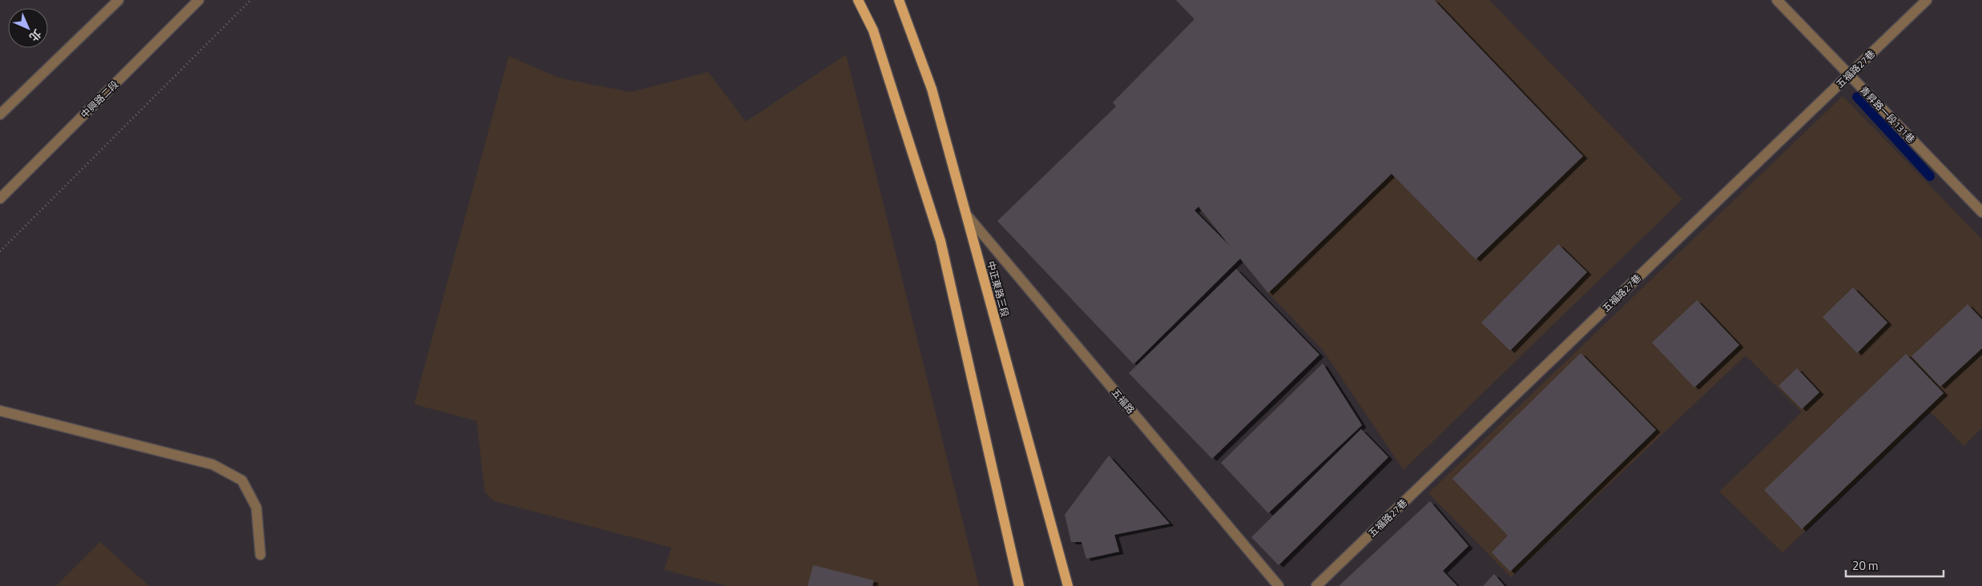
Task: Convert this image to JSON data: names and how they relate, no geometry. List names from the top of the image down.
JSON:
{
  "streets": {
    "main road": ["中正東路三段"],
    "street": [
      "五福路27巷",
      "中興路二段",
      "青昇路一段131巷",
      "五福路"
    ]
  },
  "crossings": [
    ["五福路27巷", "青昇路一段131巷"],
    ["中正東路三段", "五福路"]
  ],
  "scale_bar": "20 m",
  "north": "bottom right"
}
